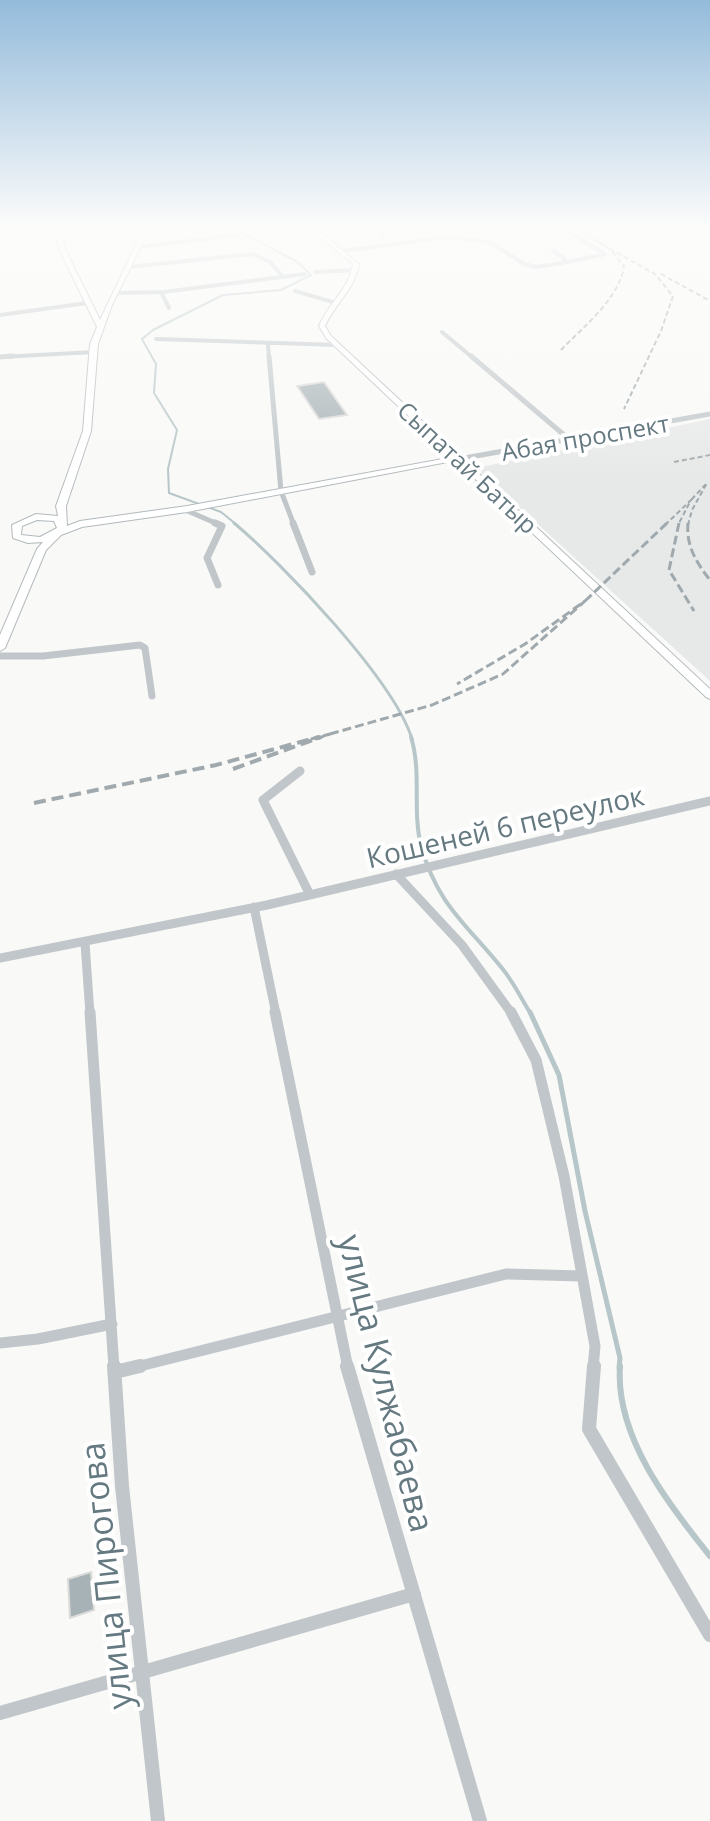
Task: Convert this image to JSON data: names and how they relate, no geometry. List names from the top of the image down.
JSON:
{
  "streets": {
    "main road": ["Сыпатай Батыр"],
    "street": [
      "Абая проспект",
      "Кошеней 6 переулок",
      "улица Кулжабаева",
      "улица Пирогова"
    ]
  },
  "crossings": [
    ["Абая проспект", "Сыпатай Батыр"],
    ["Кошеней 6 переулок", "улица Кулжабаева"],
    ["Кошеней 6 переулок", "улица Пирогова"]
  ]
}
